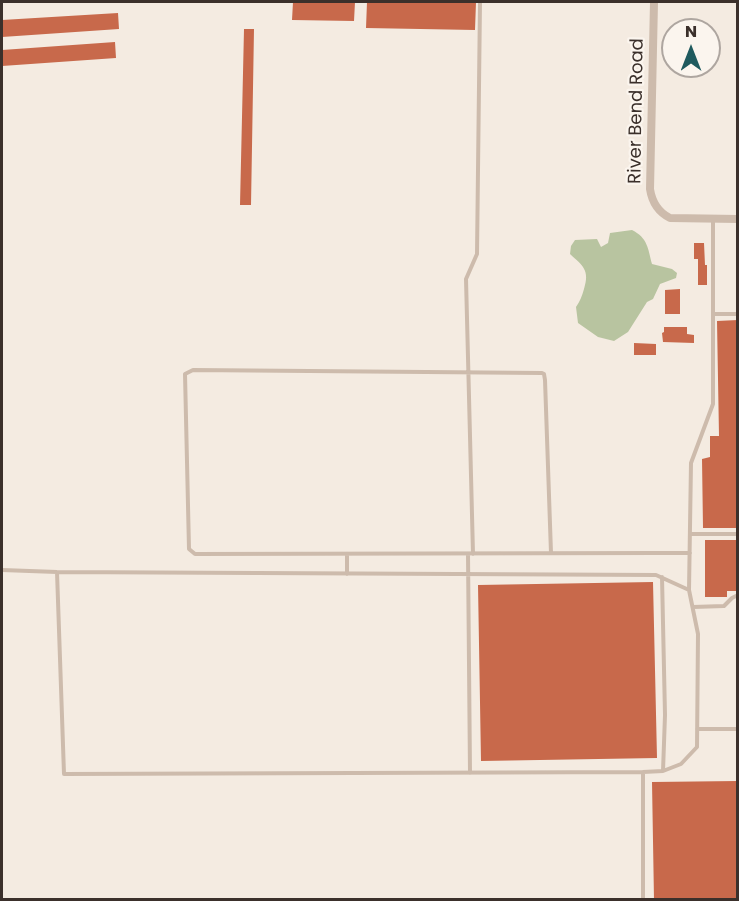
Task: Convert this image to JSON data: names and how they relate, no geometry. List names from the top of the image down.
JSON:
{
  "streets": {
    "street": ["River Bend Road"]
  },
  "north": "top"
}
